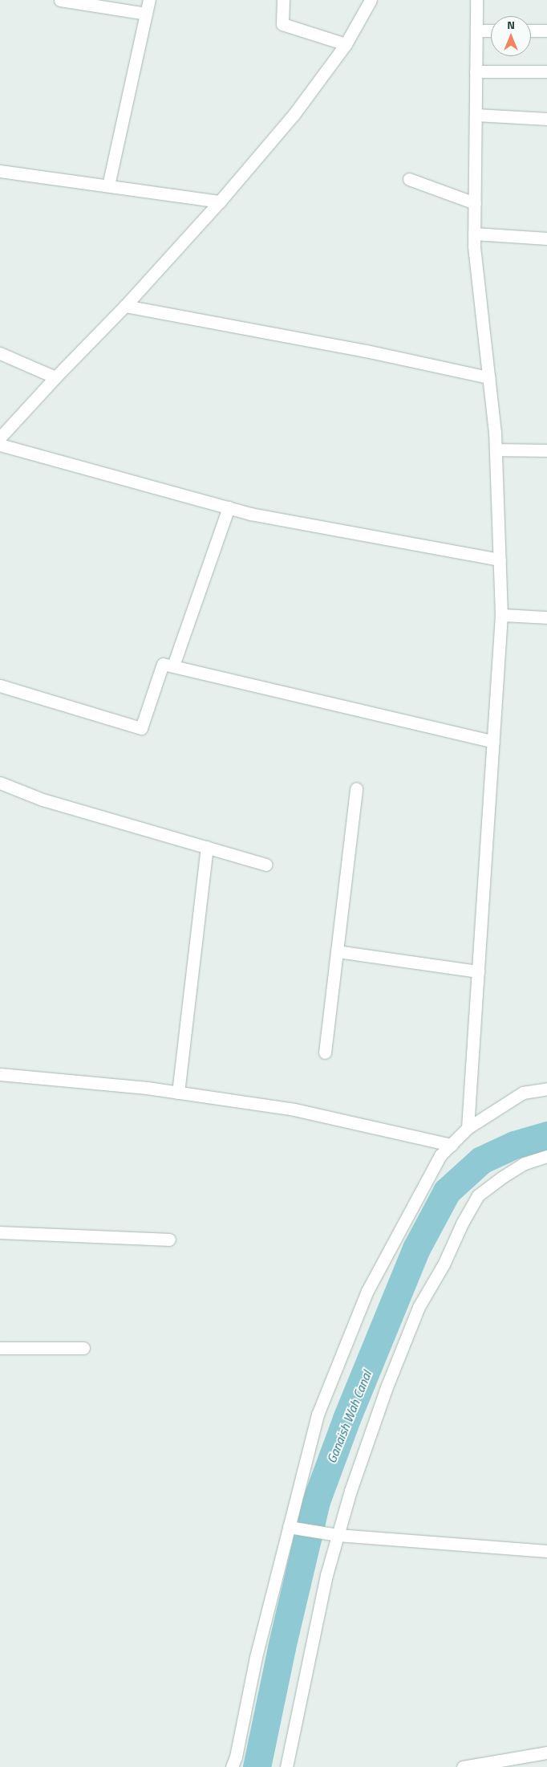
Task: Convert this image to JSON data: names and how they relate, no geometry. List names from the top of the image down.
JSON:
{
  "water": ["Ganaish Wah Canal"],
  "north": "top"
}
